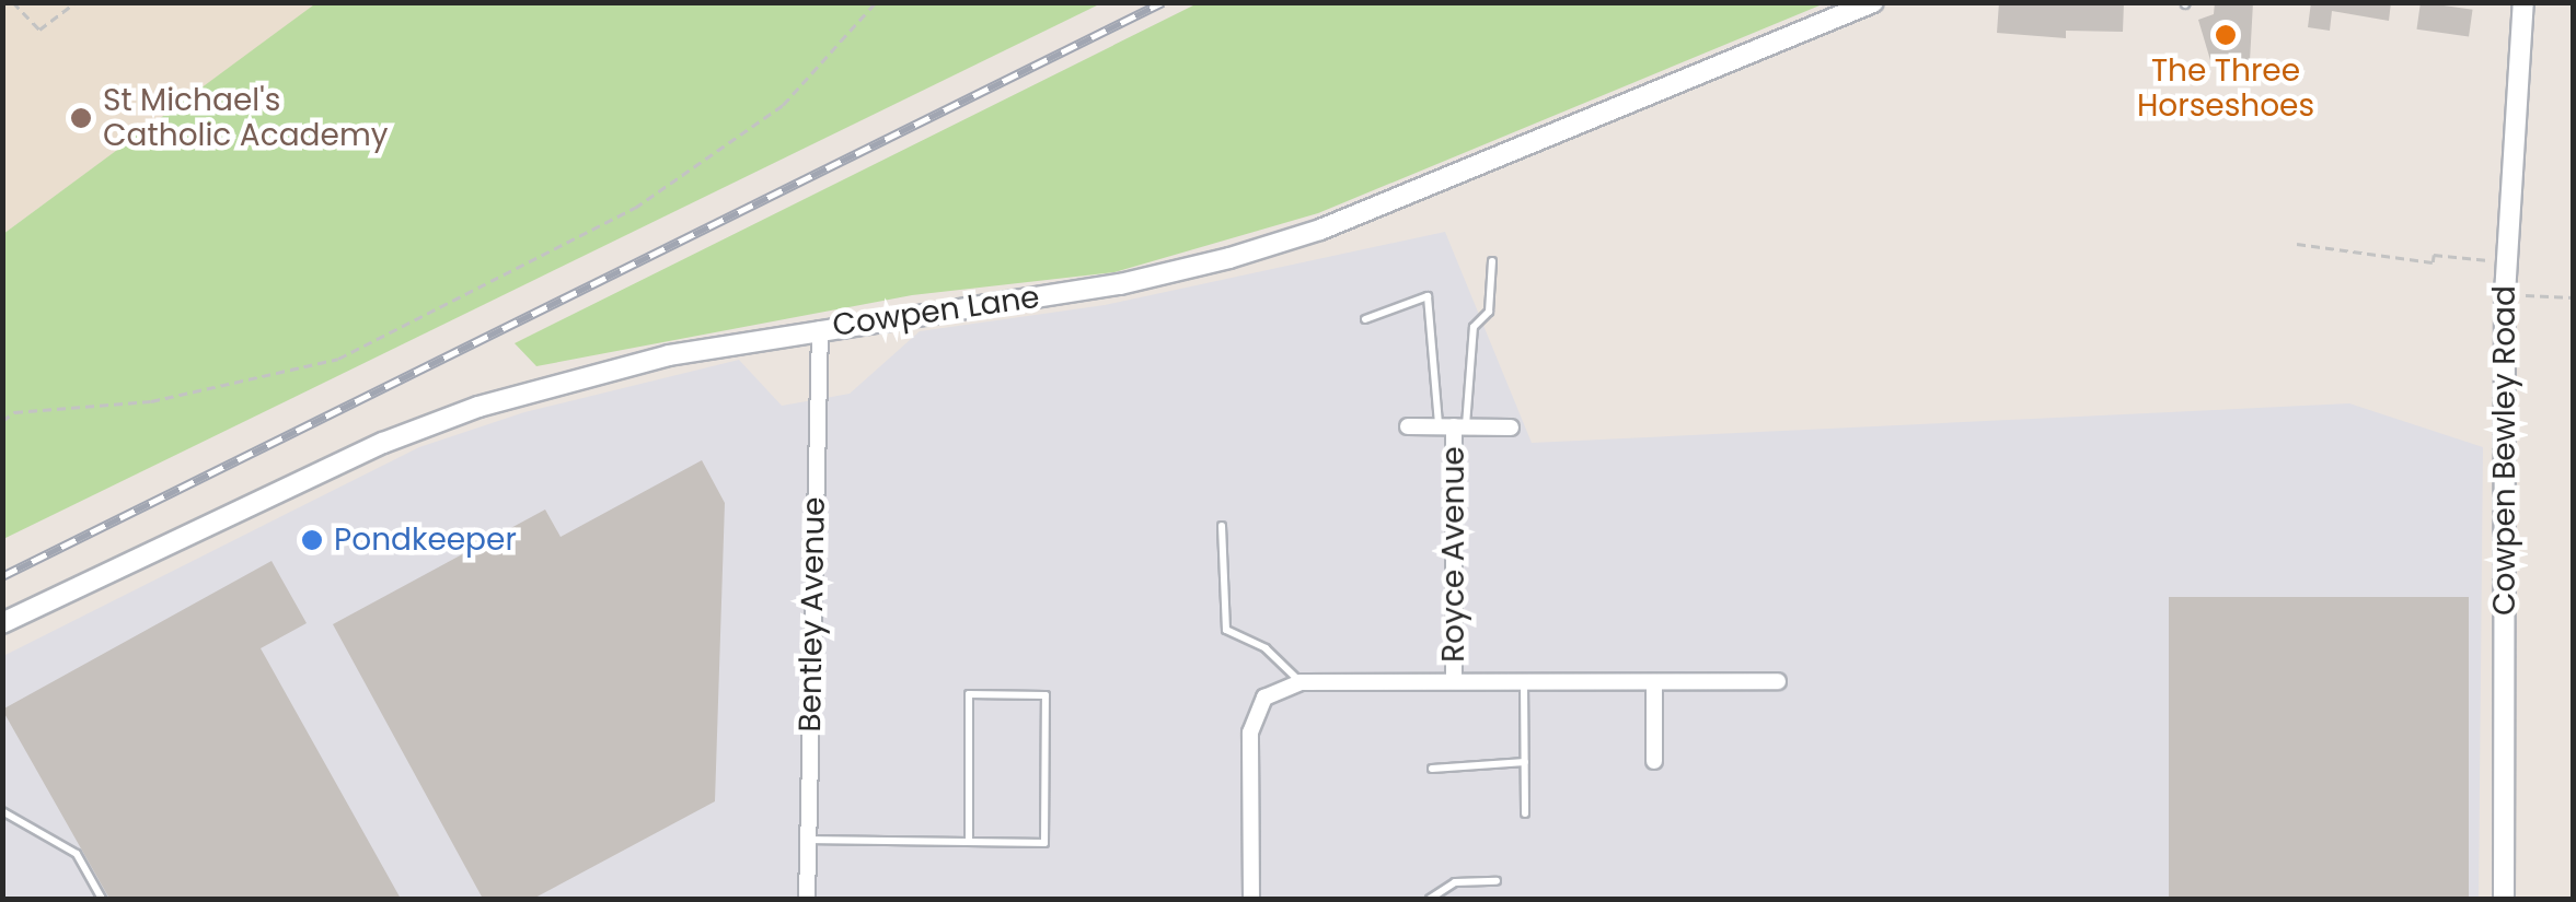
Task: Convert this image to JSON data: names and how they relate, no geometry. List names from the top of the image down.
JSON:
{
  "streets": {
    "street": [
      "Cowpen Lane",
      "Cowpen Bewley Road",
      "Royce Avenue",
      "Bentley Avenue"
    ]
  },
  "crossings": [
    ["Cowpen Lane", "Bentley Avenue"]
  ],
  "places": ["The Three Horseshoes", "St Michael's Catholic Academy", "Pondkeeper"]
}
